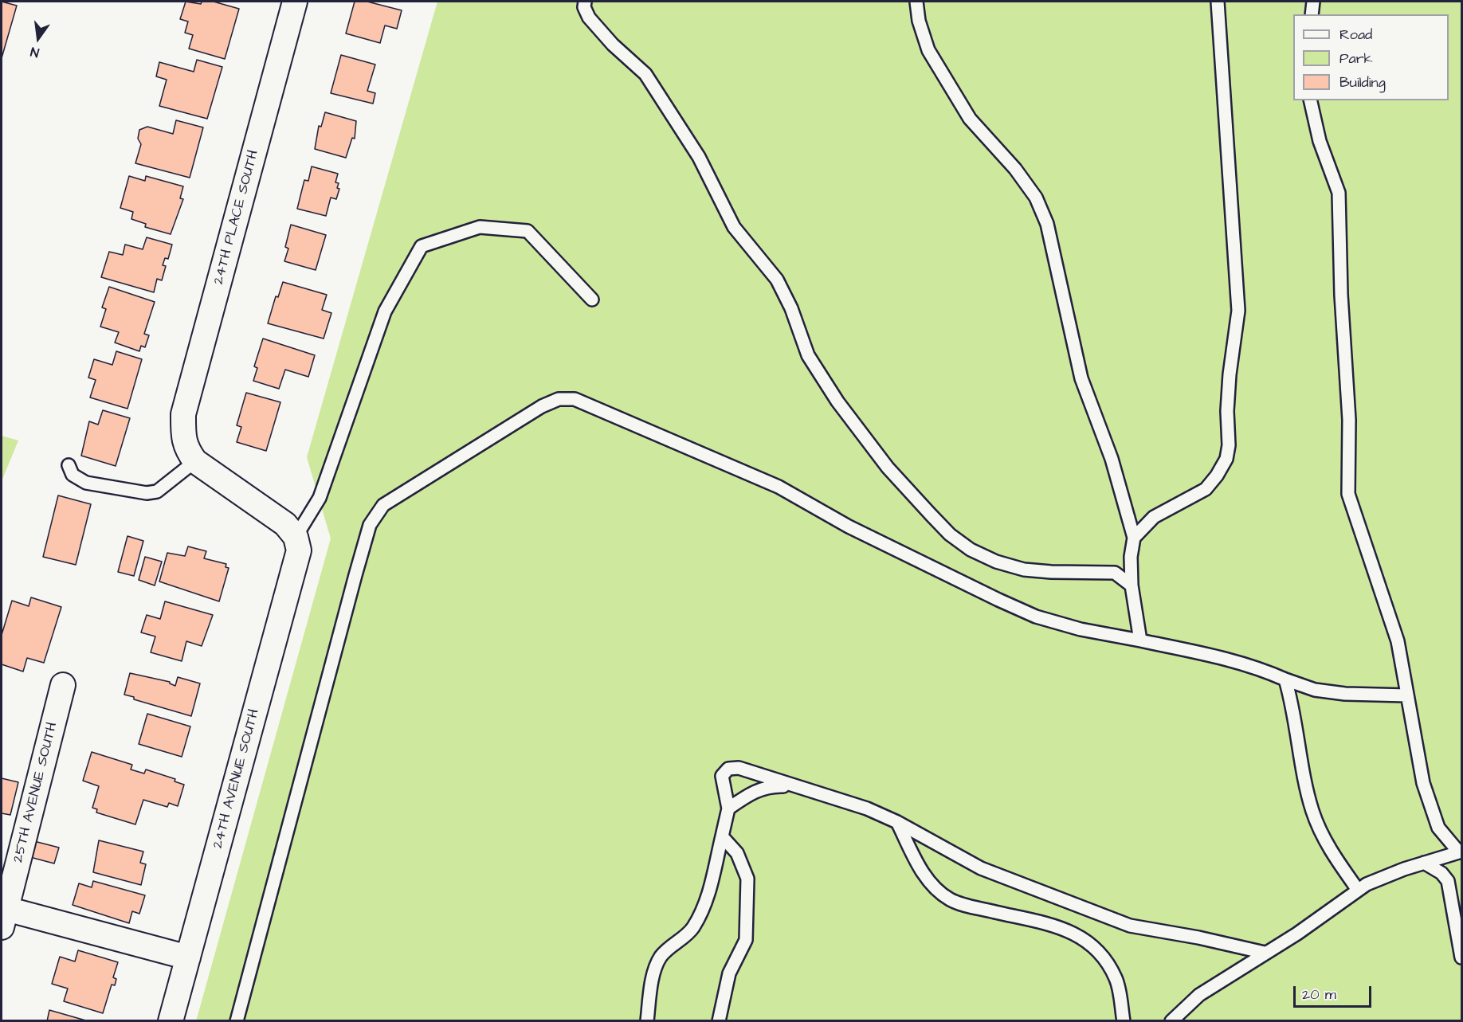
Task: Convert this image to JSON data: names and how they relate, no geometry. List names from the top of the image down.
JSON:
{
  "streets": {
    "street": ["24TH PLACE SOUTH", "24TH AVENUE SOUTH", "25TH AVENUE SOUTH"]
  },
  "legend": ["Road", "Park", "Building"],
  "scale_bar": "20 m",
  "north": "bottom"
}
